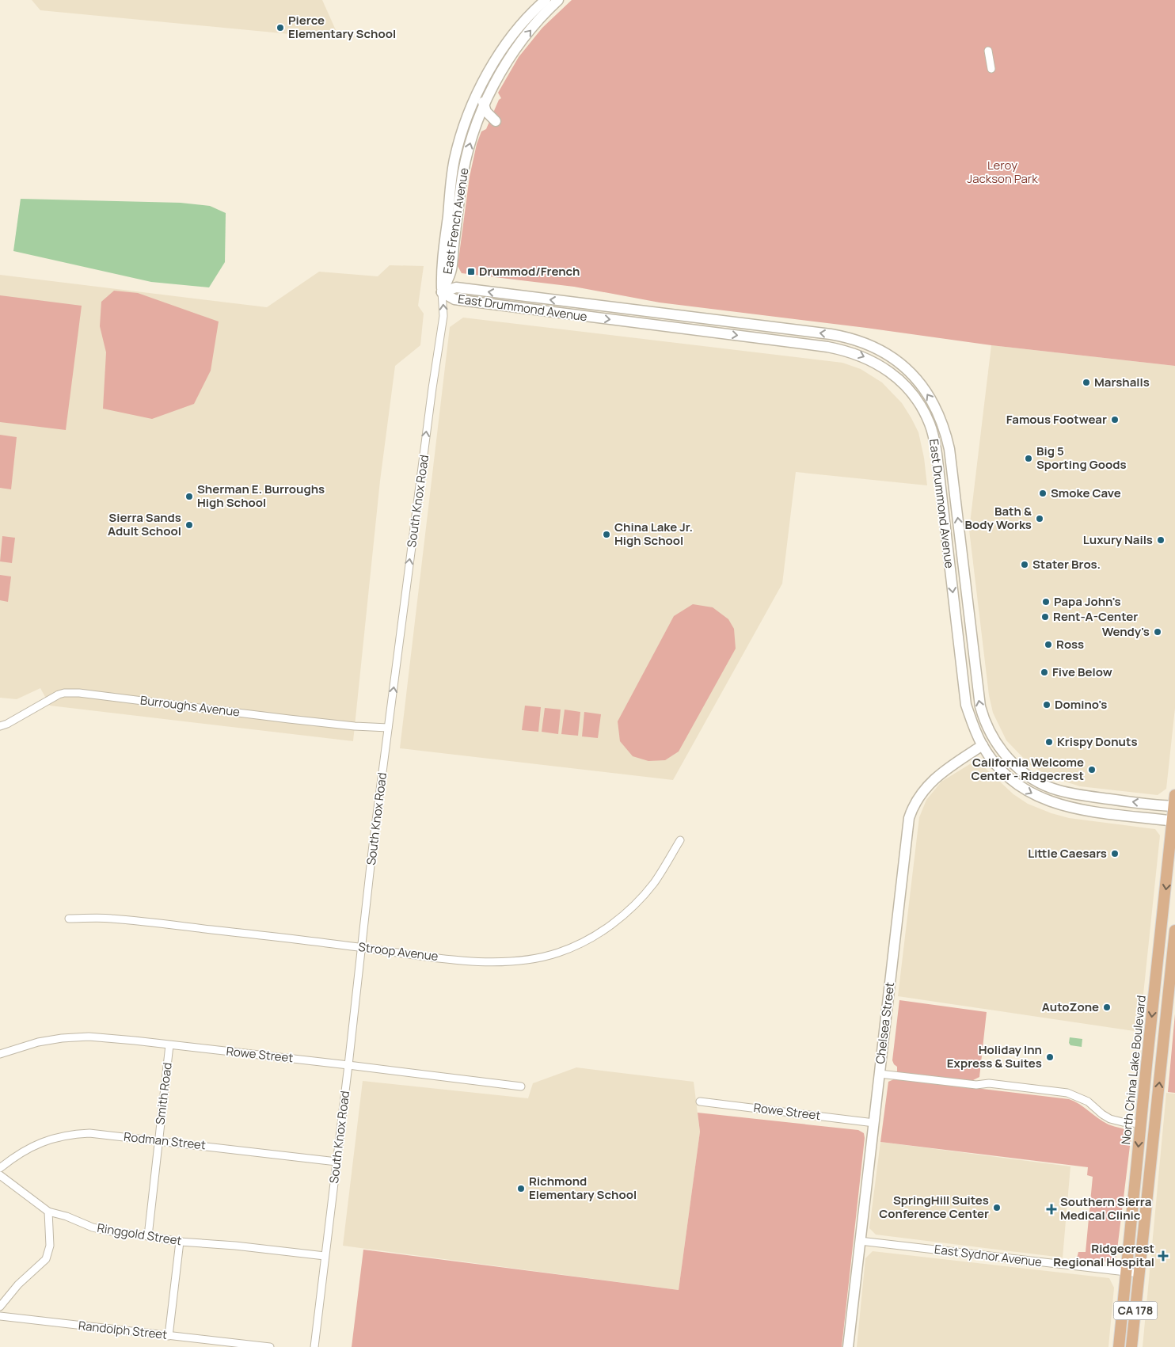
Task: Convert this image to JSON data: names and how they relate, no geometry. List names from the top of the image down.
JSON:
{
  "streets": {
    "main road": ["North China Lake Boulevard", "CA 178"],
    "street": [
      "East French Avenue",
      "East Drummond Avenue",
      "South Knox Road",
      "Burroughs Avenue",
      "Stroop Avenue",
      "Chelsea Street",
      "Rowe Street",
      "Smith Road",
      "Rodman Street",
      "Ringgold Street",
      "East Sydnor Avenue",
      "Randolph Street"
    ]
  },
  "crossings": [
    ["East French Avenue", "East Drummond Avenue"],
    ["East French Avenue", "South Knox Road"],
    ["East Drummond Avenue", "South Knox Road"],
    ["East Drummond Avenue", "Chelsea Street"],
    ["East Drummond Avenue", "North China Lake Boulevard"],
    ["South Knox Road", "Burroughs Avenue"],
    ["South Knox Road", "Stroop Avenue"],
    ["South Knox Road", "Rowe Street"],
    ["South Knox Road", "Rodman Street"],
    ["South Knox Road", "Ringgold Street"],
    ["Chelsea Street", "Rowe Street"],
    ["Chelsea Street", "East Sydnor Avenue"],
    ["Rowe Street", "Smith Road"],
    ["North China Lake Boulevard", "East Sydnor Avenue"],
    ["Smith Road", "Rodman Street"],
    ["Smith Road", "Ringgold Street"],
    ["East Sydnor Avenue", "CA 178"]
  ],
  "one_way": ["South Knox Road"],
  "parks": ["Leroy Jackson Park"],
  "places": {
    "other": [
      "Pierce Elementary School",
      "Marshalls",
      "Famous Footwear",
      "Big 5 Sporting Goods",
      "Smoke Cave",
      "Sherman E. Burroughs High School",
      "Bath & Body Works",
      "Sierra Sands Adult School",
      "China Lake Jr. High School",
      "Luxury Nails",
      "Stater Bros.",
      "Papa John's",
      "Rent-A-Center",
      "Wendy's",
      "Ross",
      "Five Below",
      "Domino's",
      "Krispy Donuts",
      "California Welcome Center - Ridgecrest",
      "Little Caesars",
      "AutoZone",
      "Holiday Inn Express & Suites",
      "Richmond Elementary School",
      "SpringHill Suites Conference Center"
    ],
    "transit": ["Drummod/French"],
    "health": ["Southern Sierra Medical Clinic", "Ridgecrest Regional Hospital"]
  }
}
